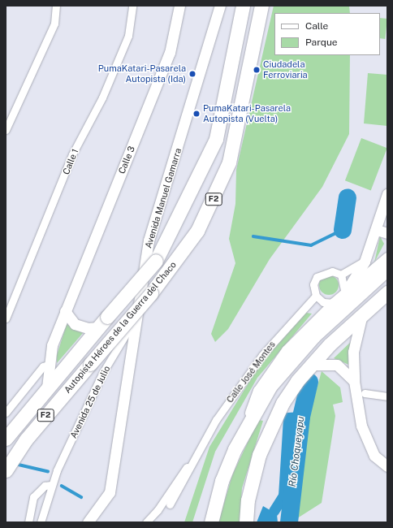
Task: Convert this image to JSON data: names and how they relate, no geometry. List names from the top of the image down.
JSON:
{
  "streets": {
    "highway": ["F2", "Autopista Héroes de la Guerra del Chaco"],
    "main road": ["Calle 3", "Avenida Manuel Gamarra"],
    "street": ["Calle 1", "Calle José Montes", "Avenida 25 de Julio"]
  },
  "crossings": [
    ["Calle 3", "Autopista Héroes de la Guerra del Chaco"],
    ["Avenida Manuel Gamarra", "Avenida 25 de Julio"]
  ],
  "water": ["Río Choqueyapu"],
  "places": ["Ciudadela Ferroviaria", "PumaKatari-Pasarela Autopista (Ida)", "PumaKatari-Pasarela Autopista (Vuelta)"],
  "legend": ["Calle", "Parque"]
}
